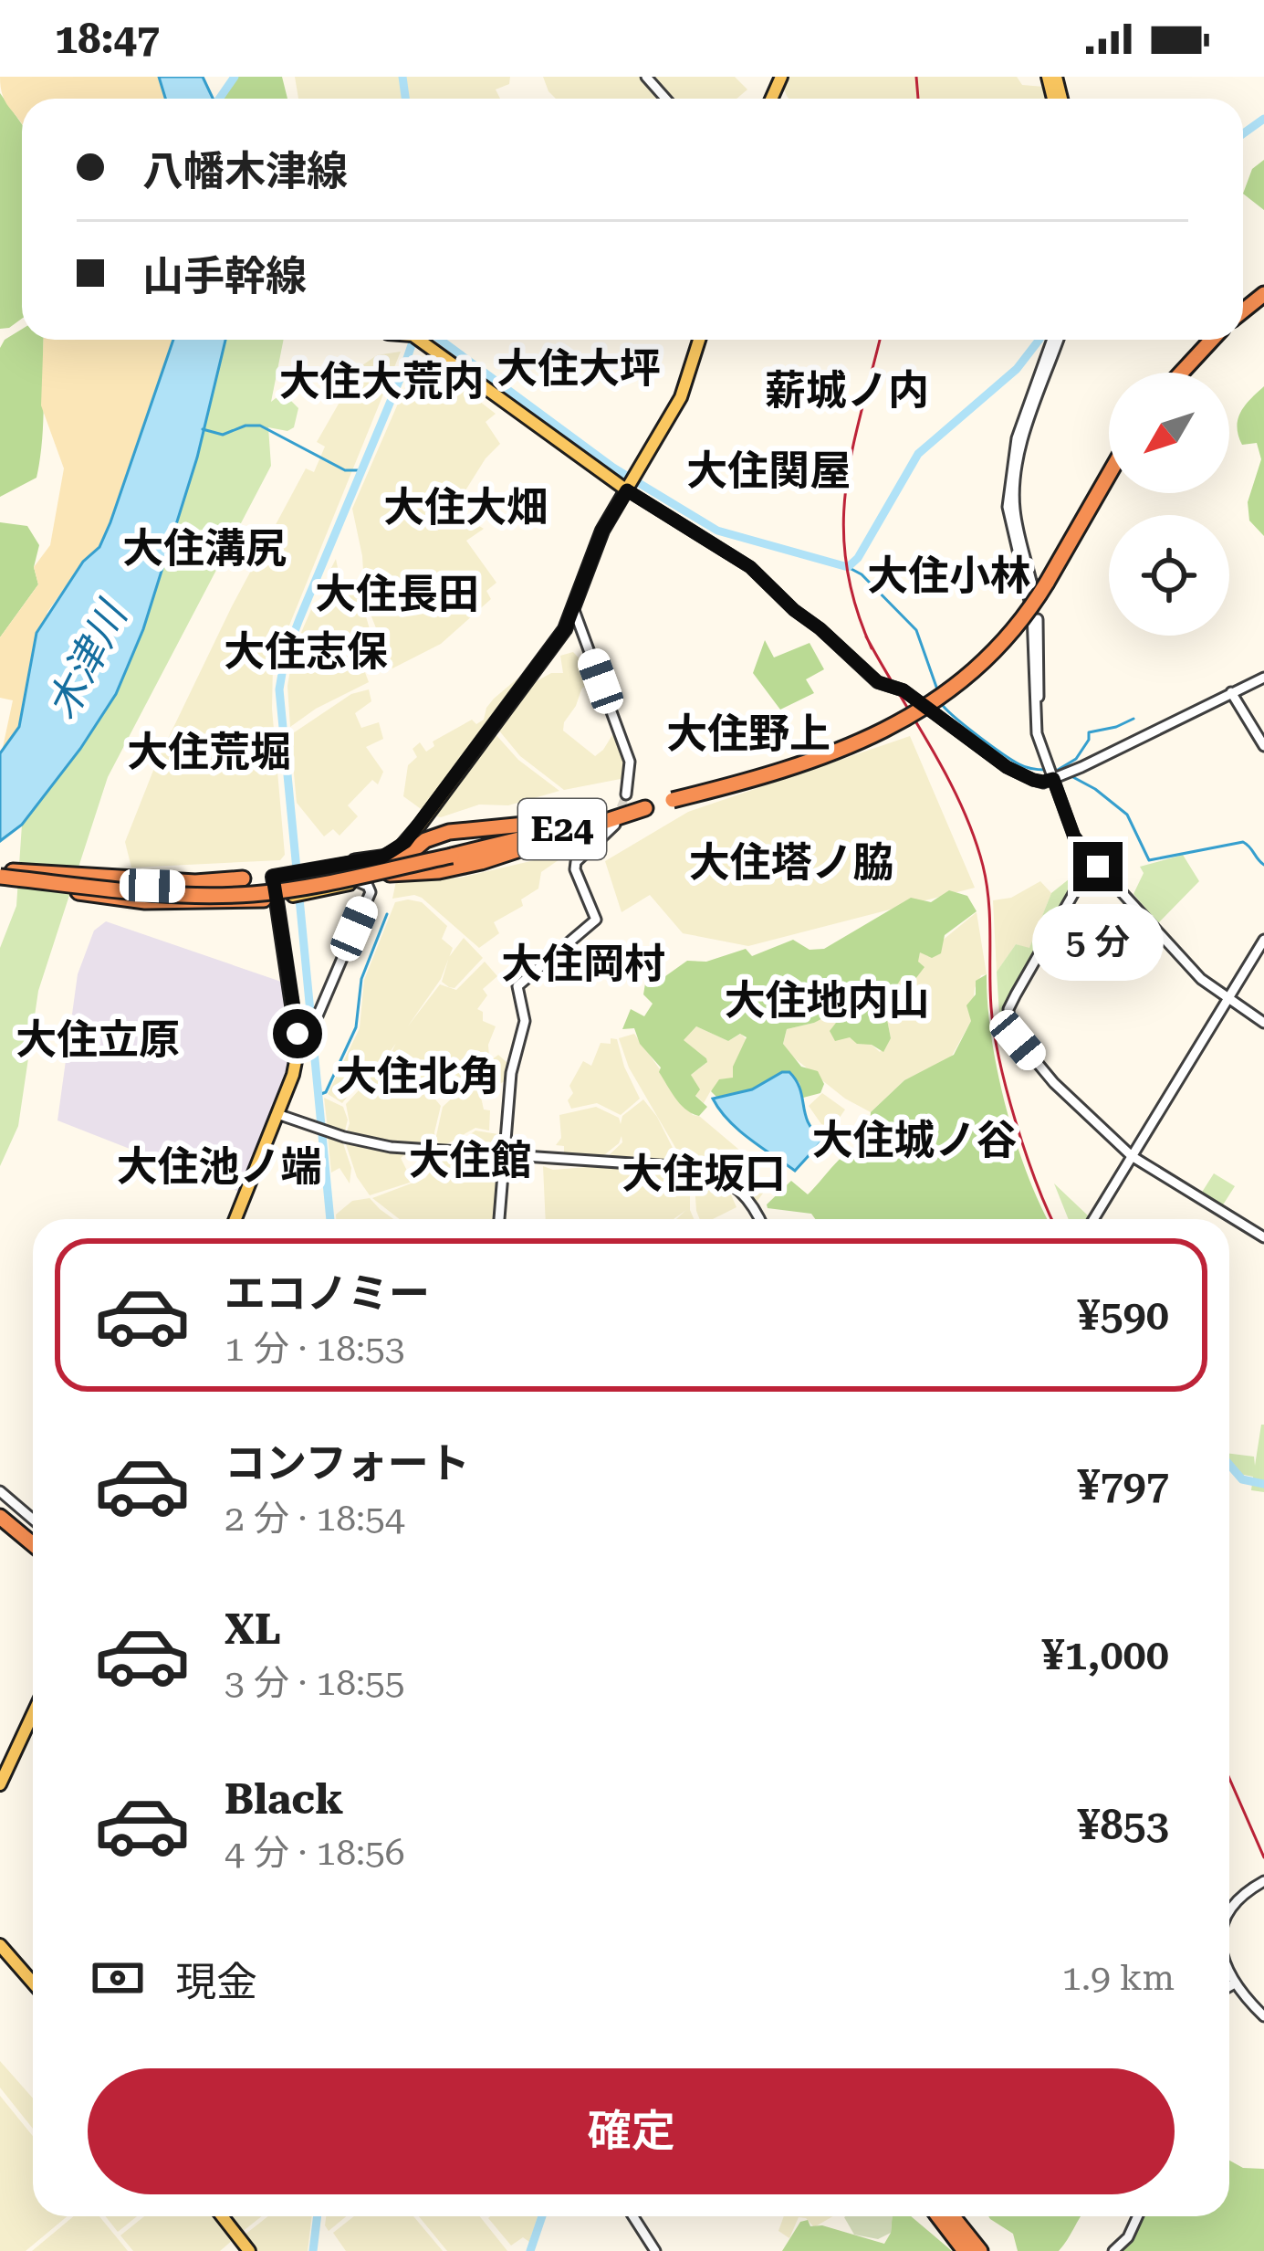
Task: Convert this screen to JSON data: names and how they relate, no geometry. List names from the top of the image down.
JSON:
{
  "streets": {
    "highway": ["E24"]
  },
  "districts": [
    "大住大坪",
    "大住大荒内",
    "薪城ノ内",
    "大住関屋",
    "大住大畑",
    "大住溝尻",
    "大住小林",
    "大住長田",
    "大住志保",
    "大住野上",
    "大住荒堀",
    "大住塔ノ脇",
    "大住岡村",
    "大住地内山",
    "大住立原",
    "大住北角",
    "大住城ノ谷",
    "大住館",
    "大住池ノ端",
    "大住坂口"
  ],
  "water": ["木津川"],
  "north": "bottom left",
  "page": {
    "status": "18:47",
    "banner": ["八幡木津線", "山手幹線"],
    "bubble": "5 分",
    "list": [
      {
        "name": "エコノミー",
        "note": "1 分 · 18:53",
        "value": "¥590"
      },
      {
        "name": "コンフォート",
        "note": "2 分 · 18:54",
        "value": "¥797"
      },
      {
        "name": "XL",
        "note": "3 分 · 18:55",
        "value": "¥1,000"
      },
      {
        "name": "Black",
        "note": "4 分 · 18:56",
        "value": "¥853"
      }
    ],
    "pay": ["現金", "1.9 km"],
    "buttons": "確定"
  }
}
